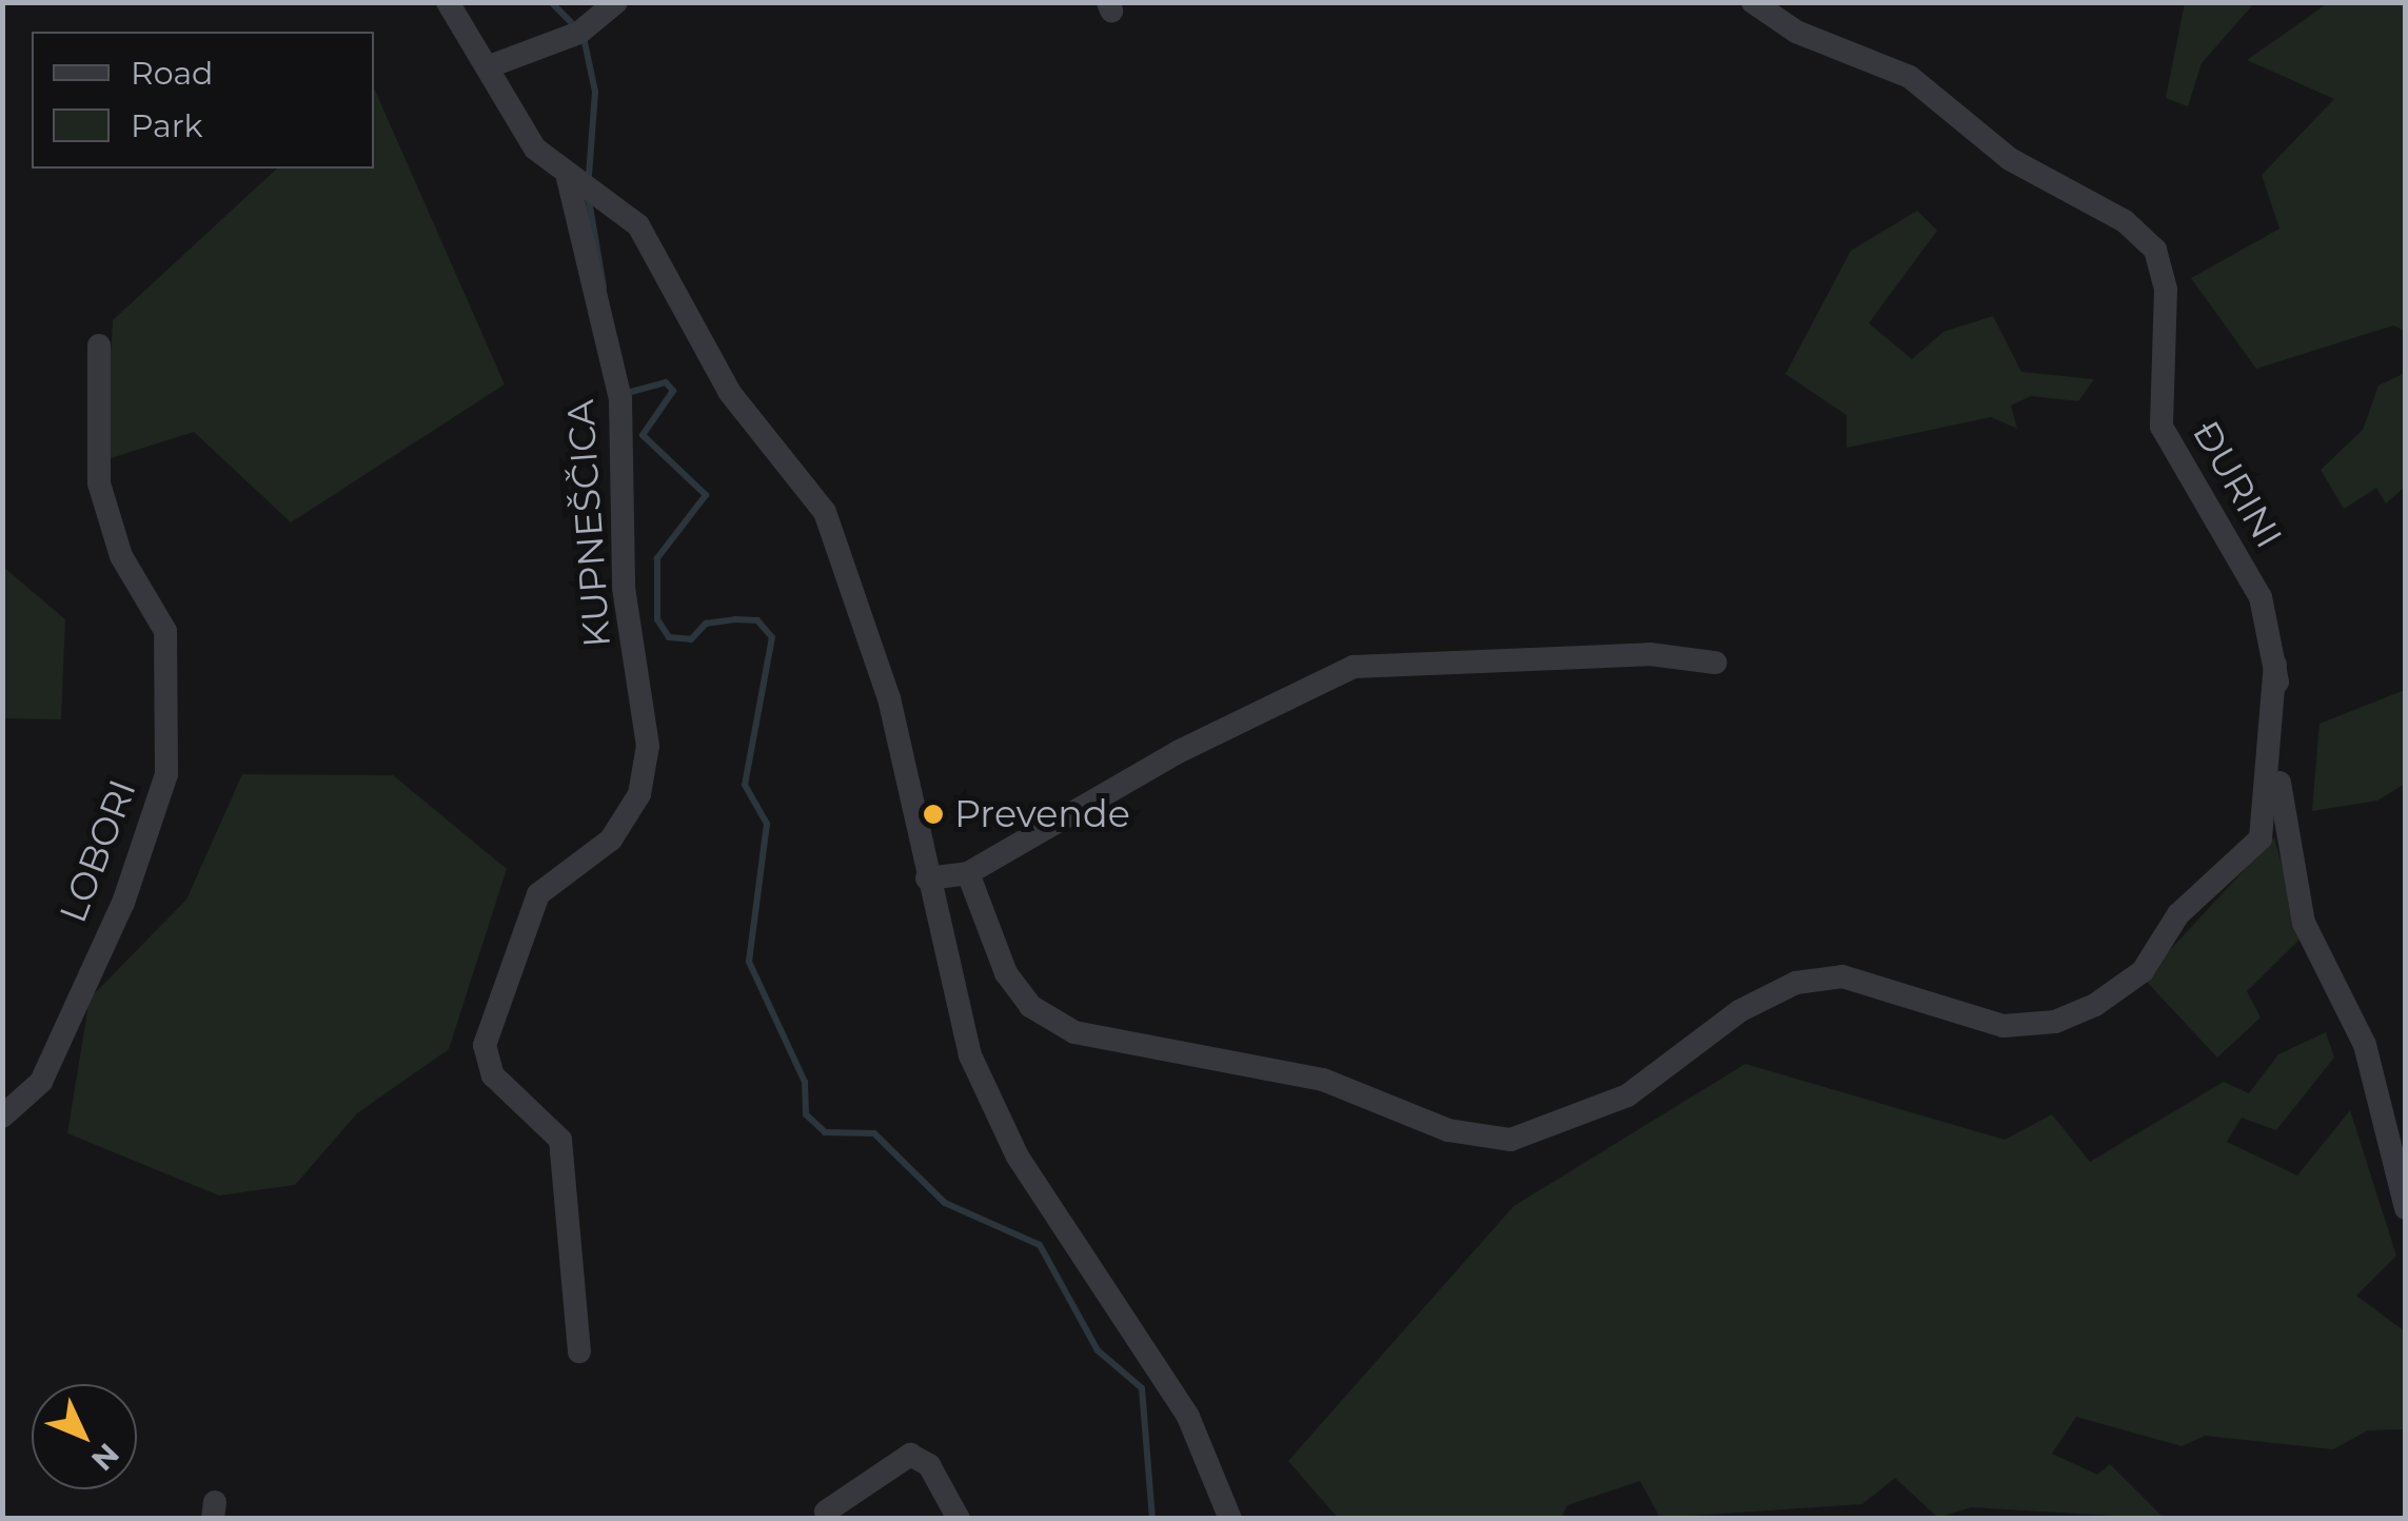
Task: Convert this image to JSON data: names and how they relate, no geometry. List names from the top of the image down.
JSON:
{
  "streets": {
    "street": ["ĐURINI", "KUPNEŠČICA", "LOBORI"]
  },
  "places": ["Prevende"],
  "legend": ["Road", "Park"],
  "north": "bottom right"
}
